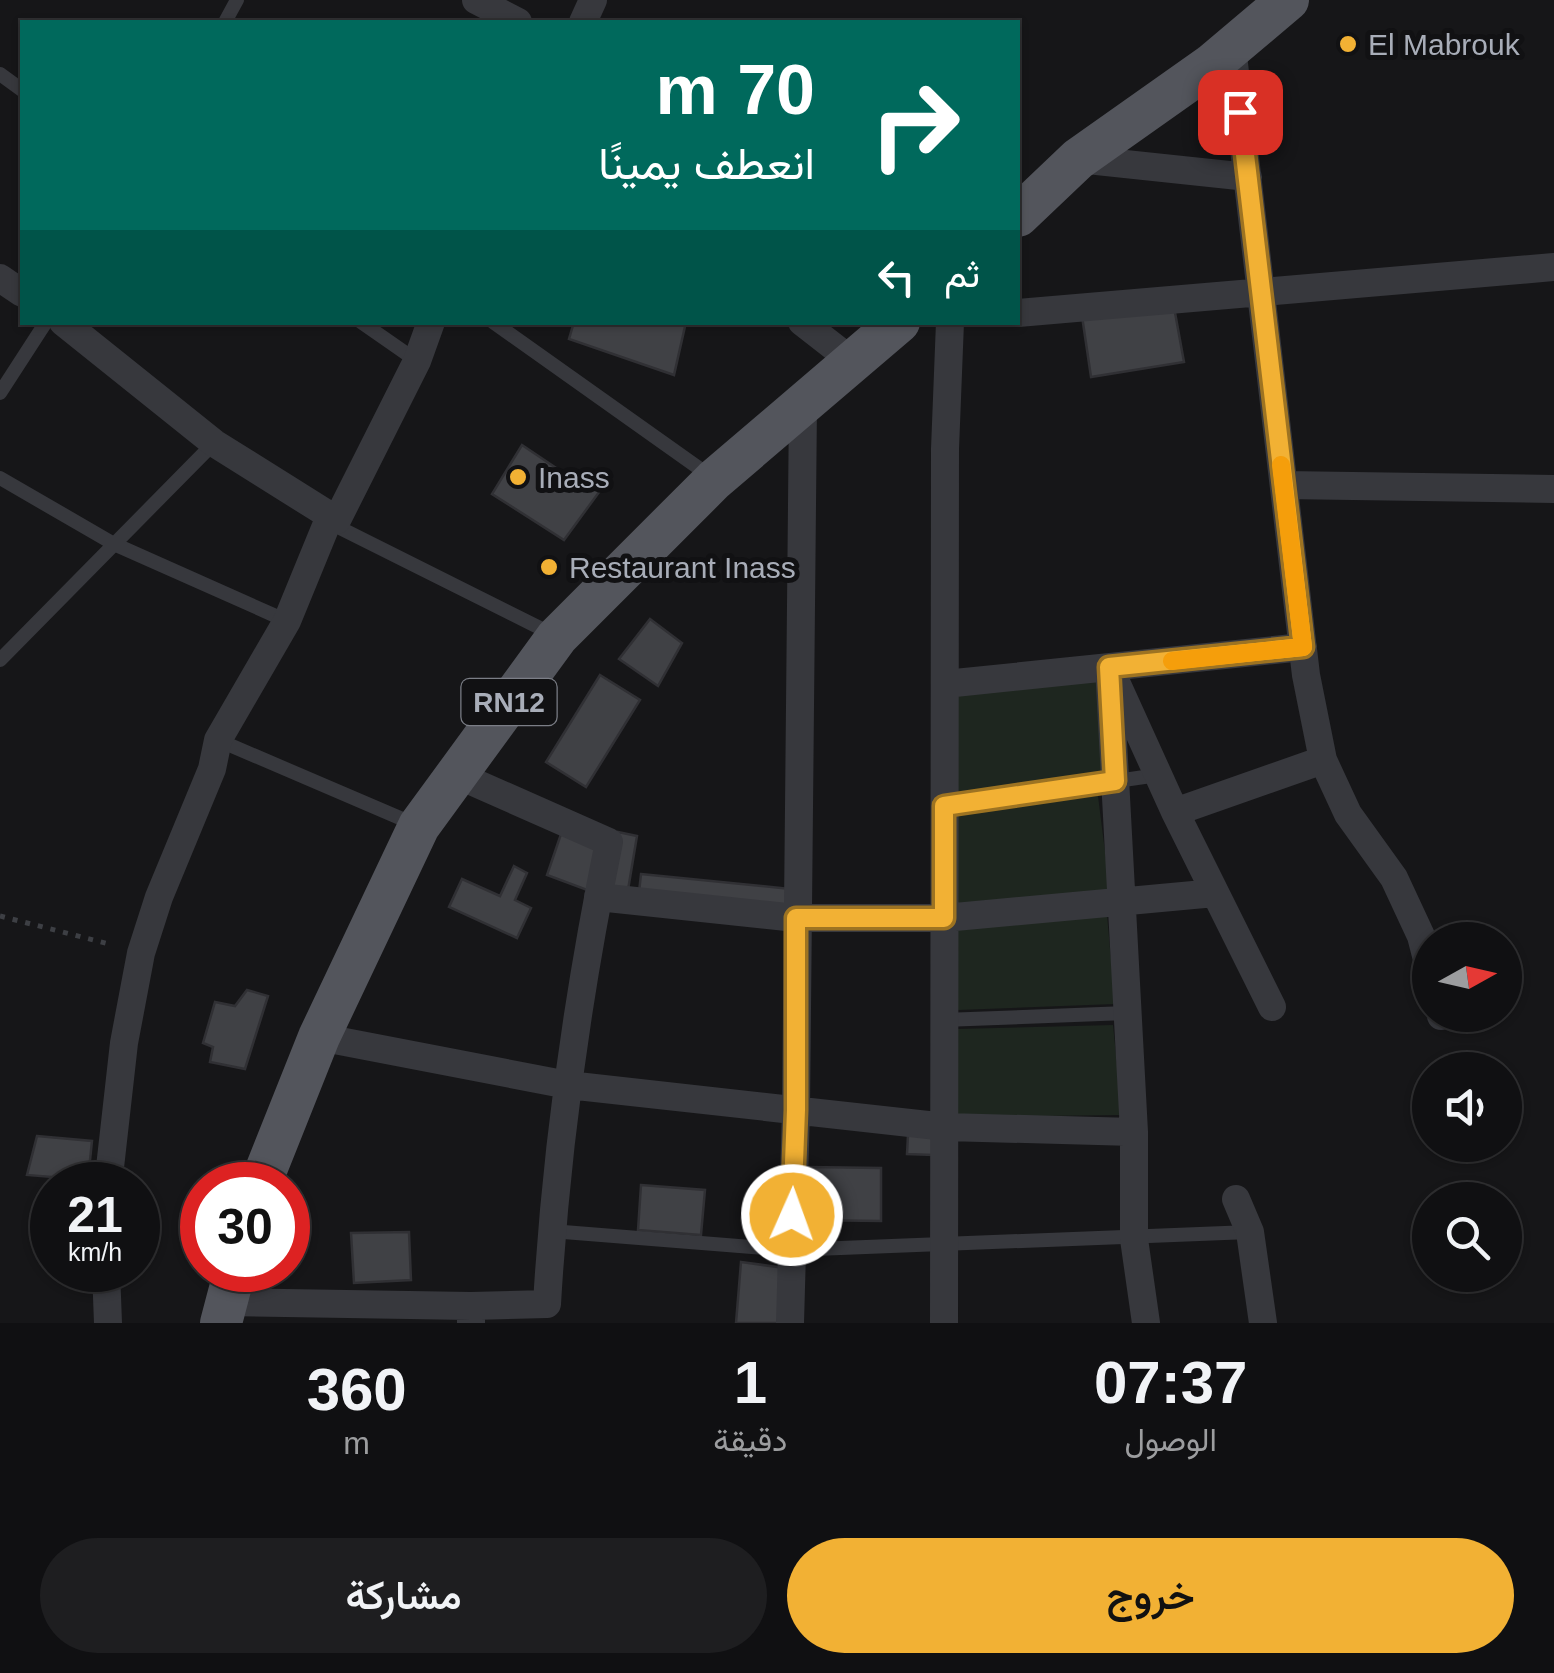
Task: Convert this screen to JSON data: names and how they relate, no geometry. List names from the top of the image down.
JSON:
{
  "streets": {
    "main road": ["RN12"]
  },
  "places": ["El Mabrouk", "Inass", "Restaurant Inass"],
  "north": "right",
  "page": {
    "turn": ["70 m", "انعطف يمينًا"],
    "then": "ثم",
    "speed": "21 km/h",
    "limit": "30",
    "eta": [
      "07:37",
      "الوصول",
      "1",
      "دقيقة",
      "360",
      "m"
    ],
    "buttons": ["خروج", "مشاركة"]
  }
}
